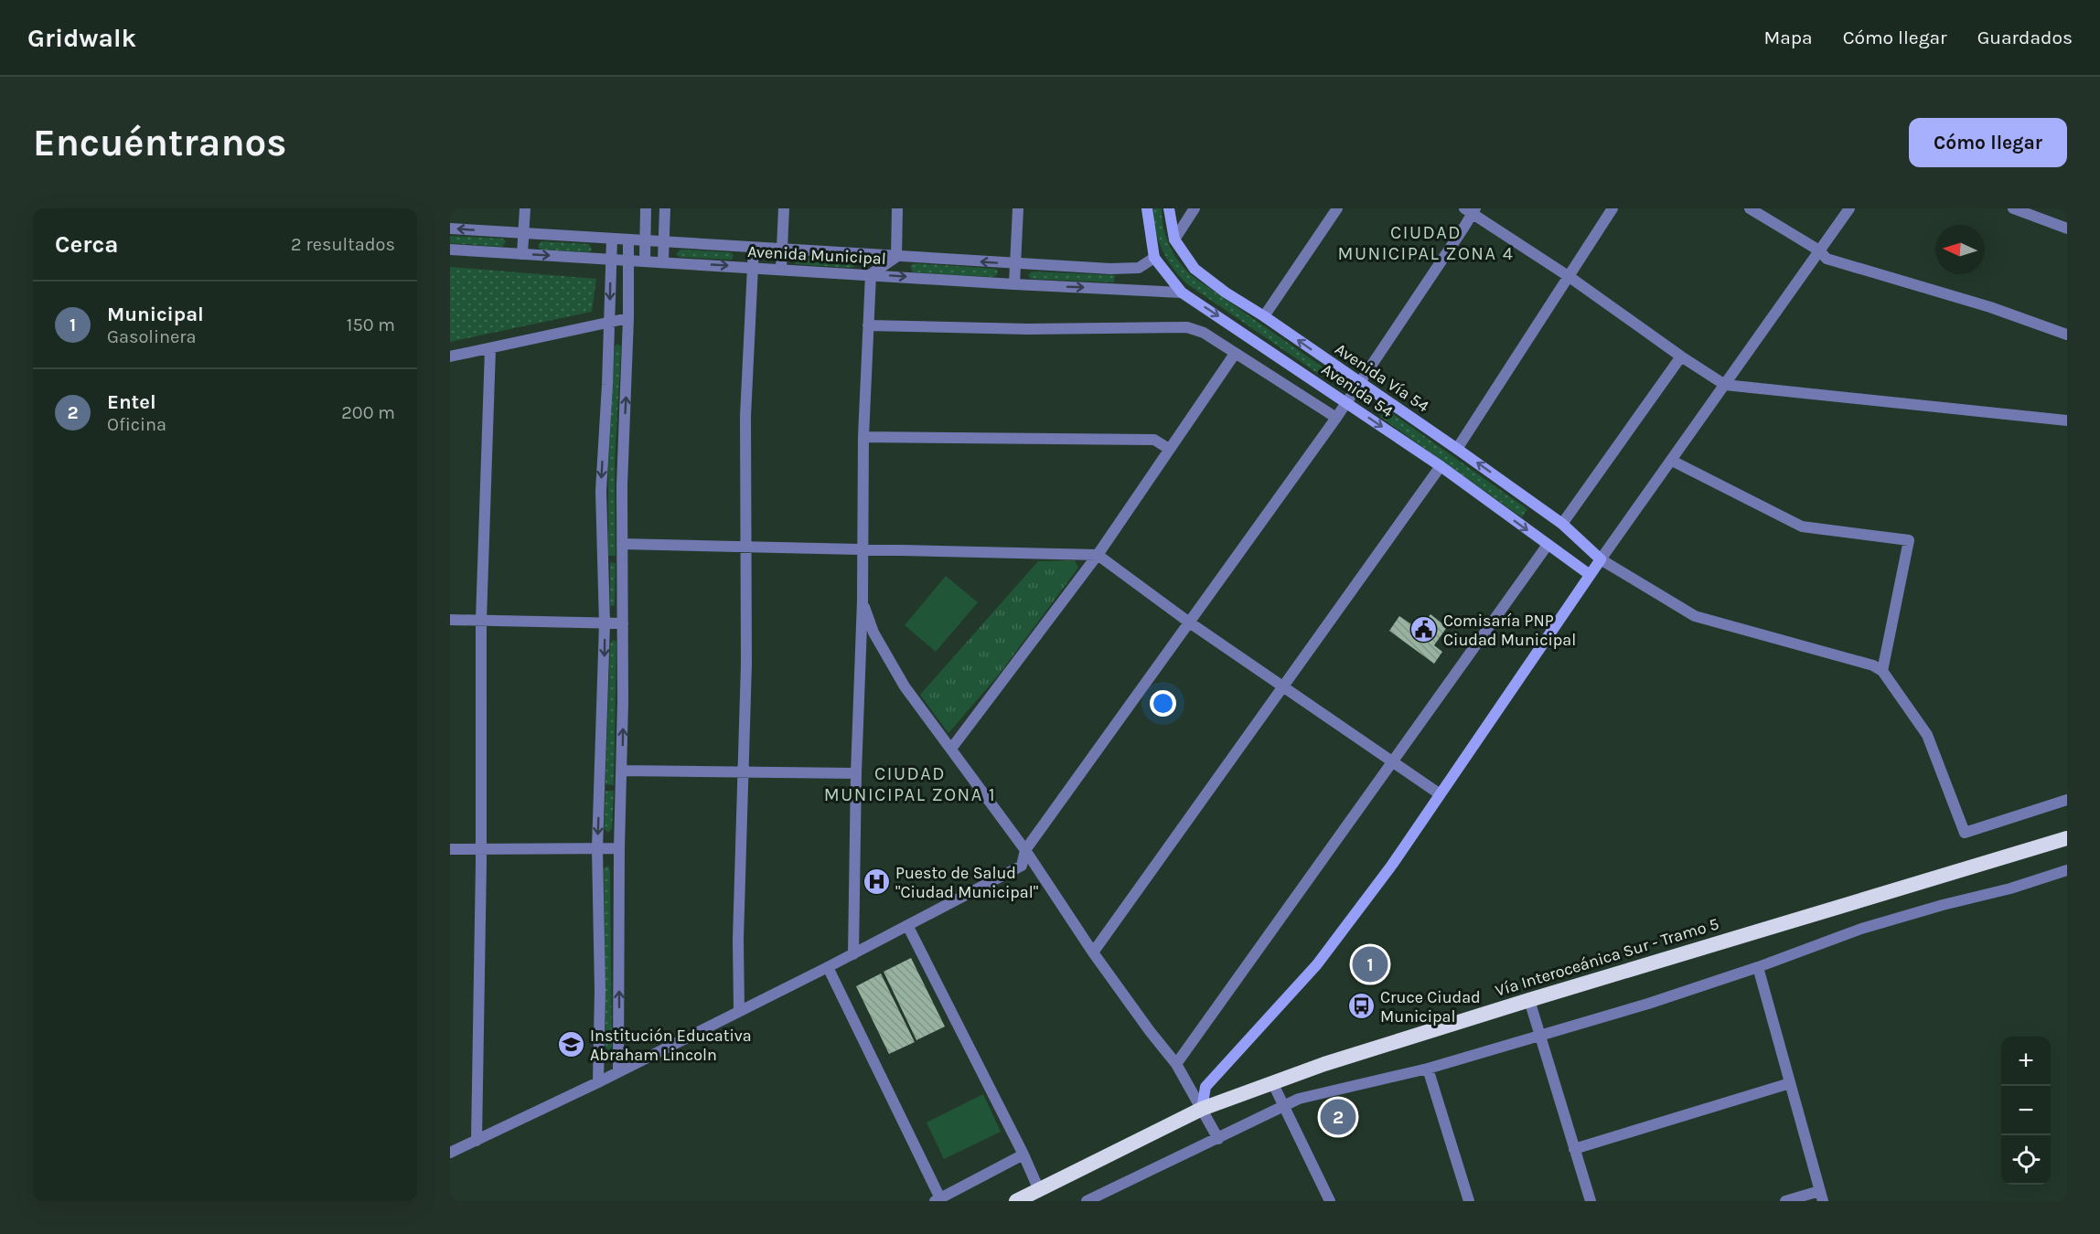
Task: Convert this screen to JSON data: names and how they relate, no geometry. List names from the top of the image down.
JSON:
{
  "streets": {
    "highway": ["Vía Interoceánica Sur - Tramo 5"],
    "main road": ["Avenida Vía 54", "Avenida 54"],
    "street": ["Avenida Municipal"]
  },
  "crossings": [
    ["Avenida Municipal", "Avenida 54"]
  ],
  "one_way": ["Avenida Vía 54", "Avenida 54"],
  "districts": ["CIUDAD MUNICIPAL ZONA 4", "CIUDAD MUNICIPAL ZONA 1"],
  "places": {
    "public building": ["Comisaría PNP Ciudad Municipal"],
    "hospital": ["Puesto de Salud \"Ciudad Municipal\""],
    "bus stop": ["Cruce Ciudad Municipal"],
    "school or university": ["Institución Educativa Abraham Lincoln"]
  },
  "north": "left",
  "page": {
    "header": "Gridwalk",
    "nav": ["Mapa", "Cómo llegar", "Guardados"],
    "buttons": "Cómo llegar",
    "title": "Encuéntranos",
    "heading": ["Cerca", "2 resultados"],
    "list": [
      {
        "mark": "1",
        "name": "Municipal",
        "note": "Gasolinera",
        "value": "150 m"
      },
      {
        "mark": "2",
        "name": "Entel",
        "note": "Oficina",
        "value": "200 m"
      }
    ],
    "pins": ["1", "2"],
    "map_buttons": ["+", "−"]
  }
}
